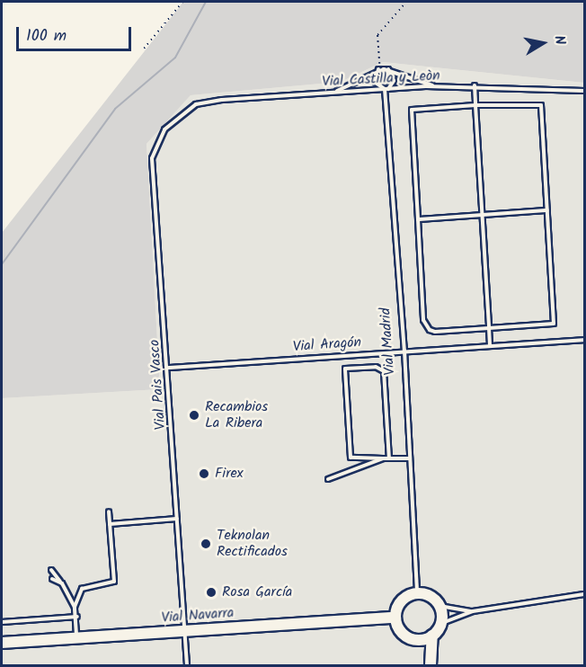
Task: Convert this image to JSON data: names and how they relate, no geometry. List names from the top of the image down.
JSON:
{
  "streets": {
    "street": ["Vial Navarra"],
    "lane": [
      "Vial Castilla y Leòn",
      "Vial Madrid",
      "Vial Aragón",
      "Vial Pais Vasco"
    ]
  },
  "crossings": [
    ["Vial Castilla y Leòn", "Vial Madrid"],
    ["Vial Castilla y Leòn", "Vial Pais Vasco"],
    ["Vial Madrid", "Vial Aragón"],
    ["Vial Madrid", "Vial Navarra"],
    ["Vial Aragón", "Vial Pais Vasco"],
    ["Vial Pais Vasco", "Vial Navarra"]
  ],
  "places": [
    "Recambios La Ribera",
    "Firex",
    "Teknolan Rectificados",
    "Rosa García"
  ],
  "scale_bar": "100 m",
  "north": "right"
}
